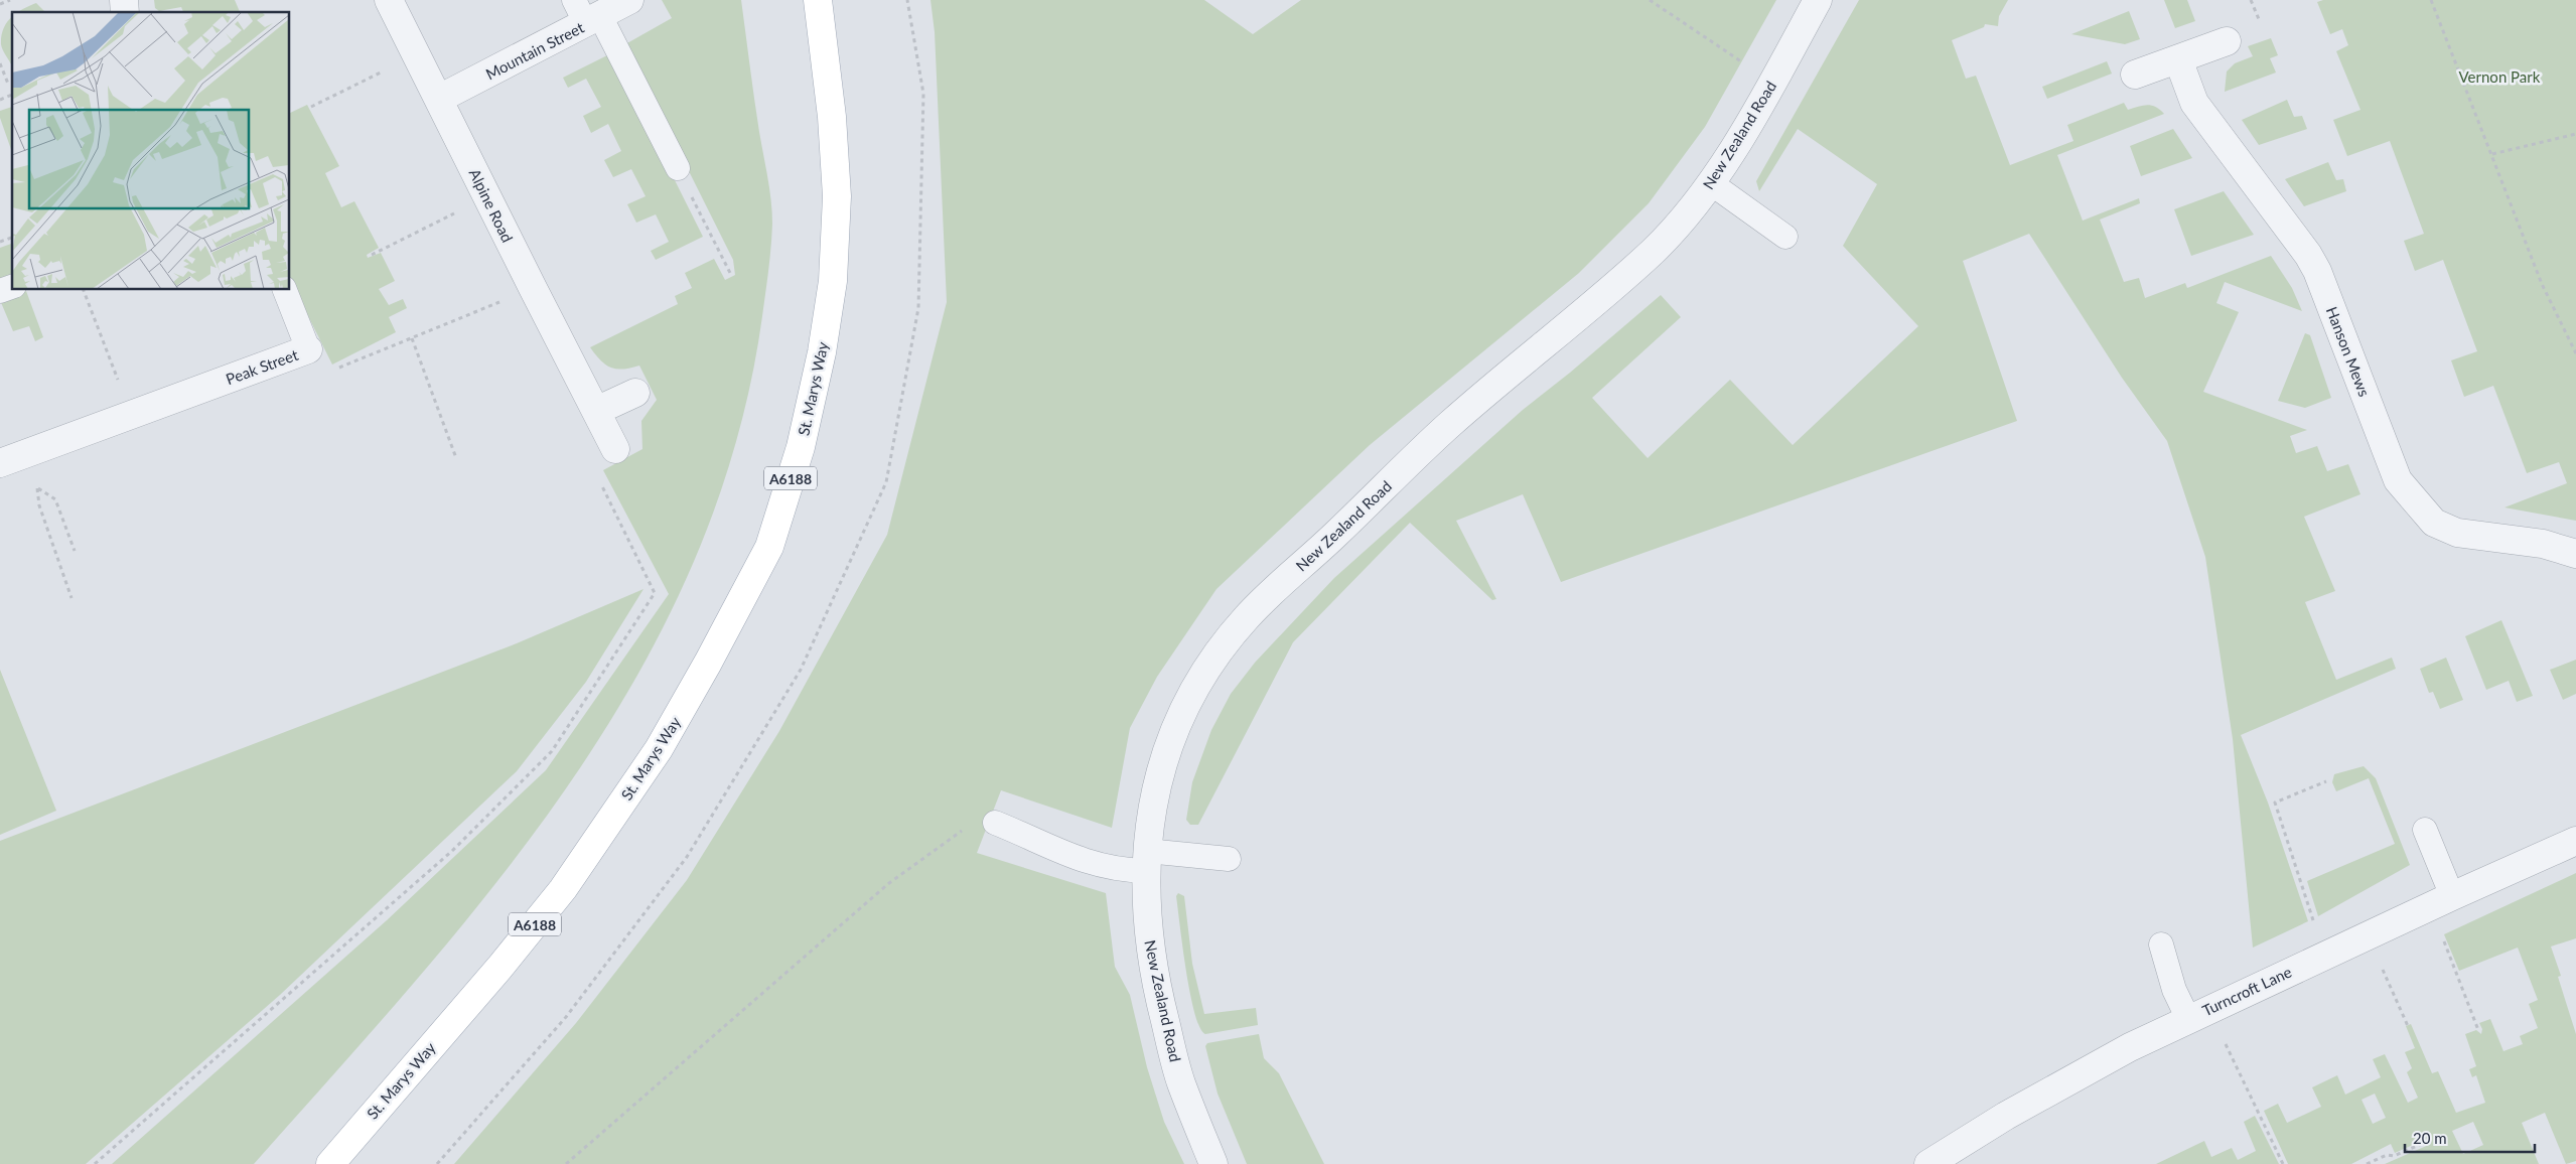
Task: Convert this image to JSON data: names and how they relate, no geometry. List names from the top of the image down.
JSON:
{
  "streets": {
    "main road": ["St. Marys Way", "A6188"],
    "street": [
      "Mountain Street",
      "New Zealand Road",
      "Alpine Road",
      "Hanson Mews",
      "Peak Street",
      "Turncroft Lane"
    ]
  },
  "crossings": [
    ["Mountain Street", "Alpine Road"],
    ["Alpine Road", "Peak Street"]
  ],
  "parks": ["Vernon Park"],
  "scale_bar": "20 m"
}
